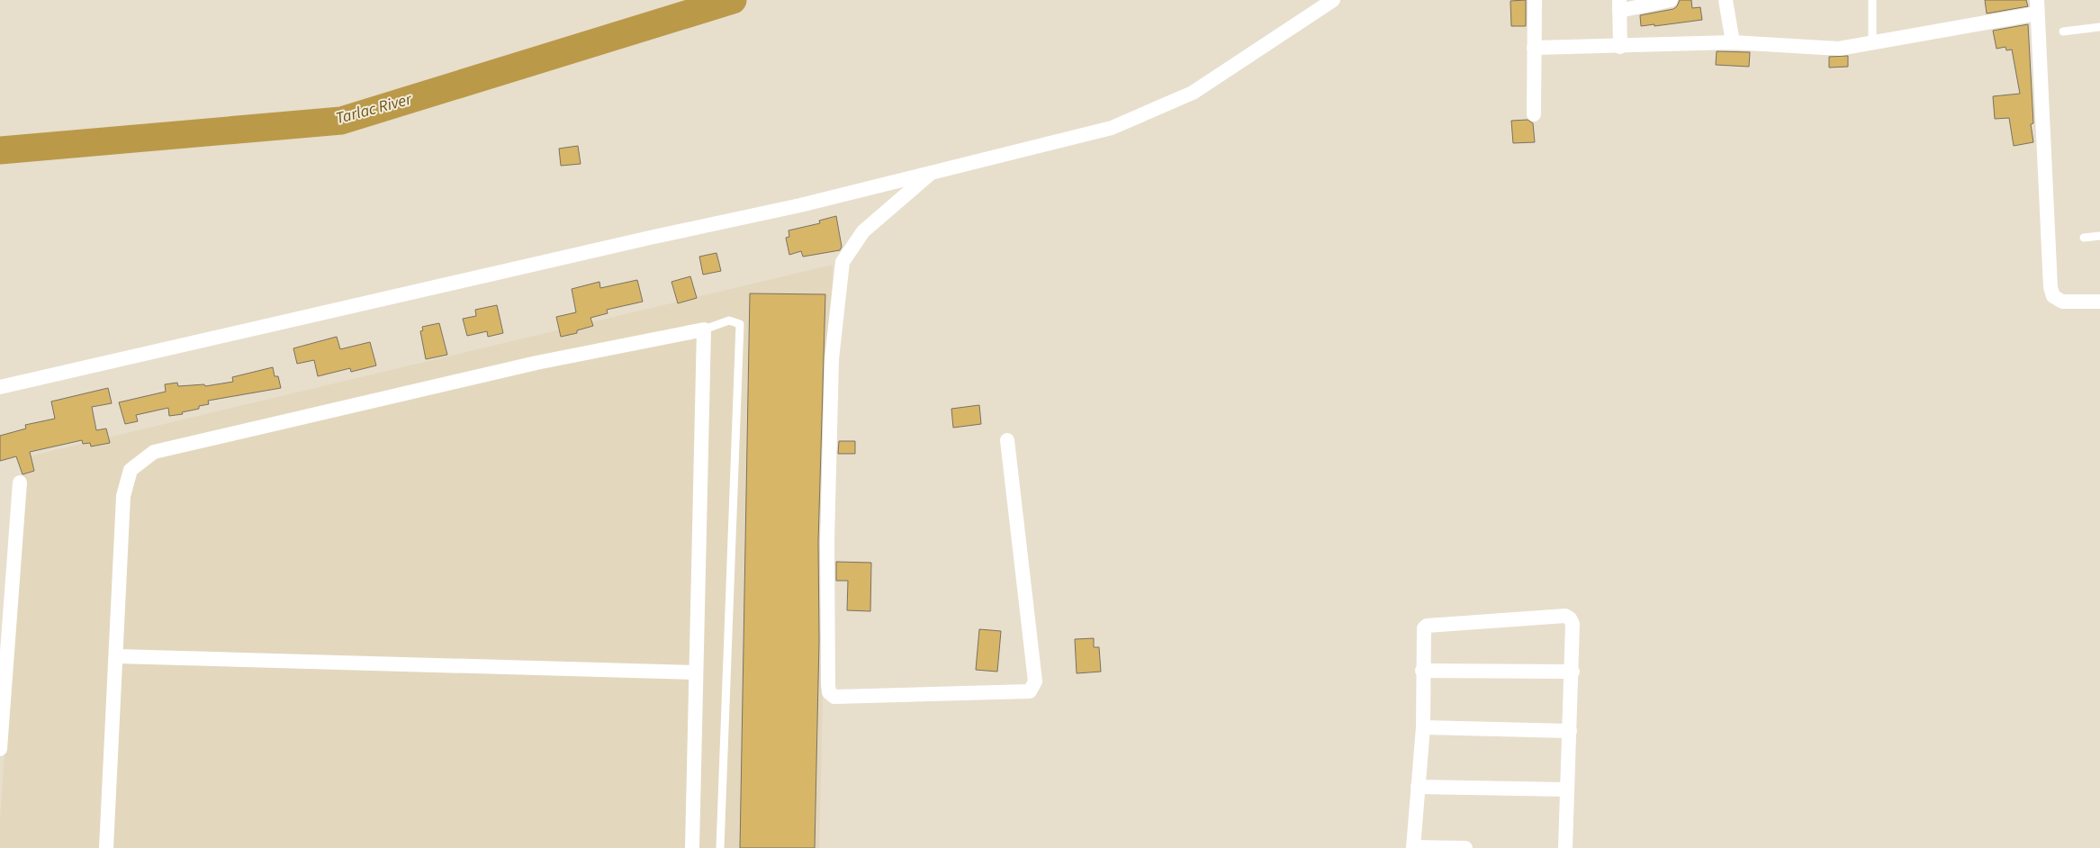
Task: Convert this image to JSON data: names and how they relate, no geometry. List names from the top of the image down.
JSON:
{
  "water": ["Tarlac River"]
}
